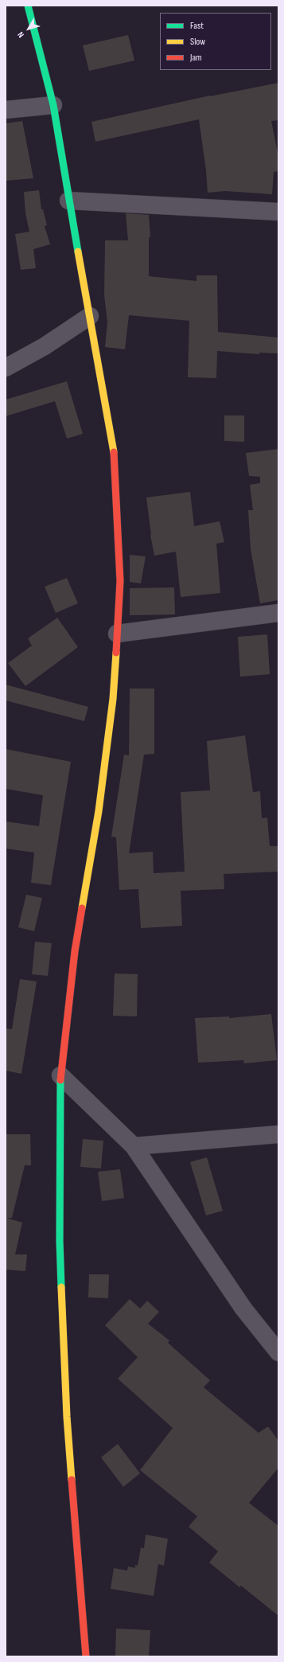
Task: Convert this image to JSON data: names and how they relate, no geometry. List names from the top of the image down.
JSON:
{
  "legend": ["Fast", "Slow", "Jam"],
  "north": "bottom left"
}
